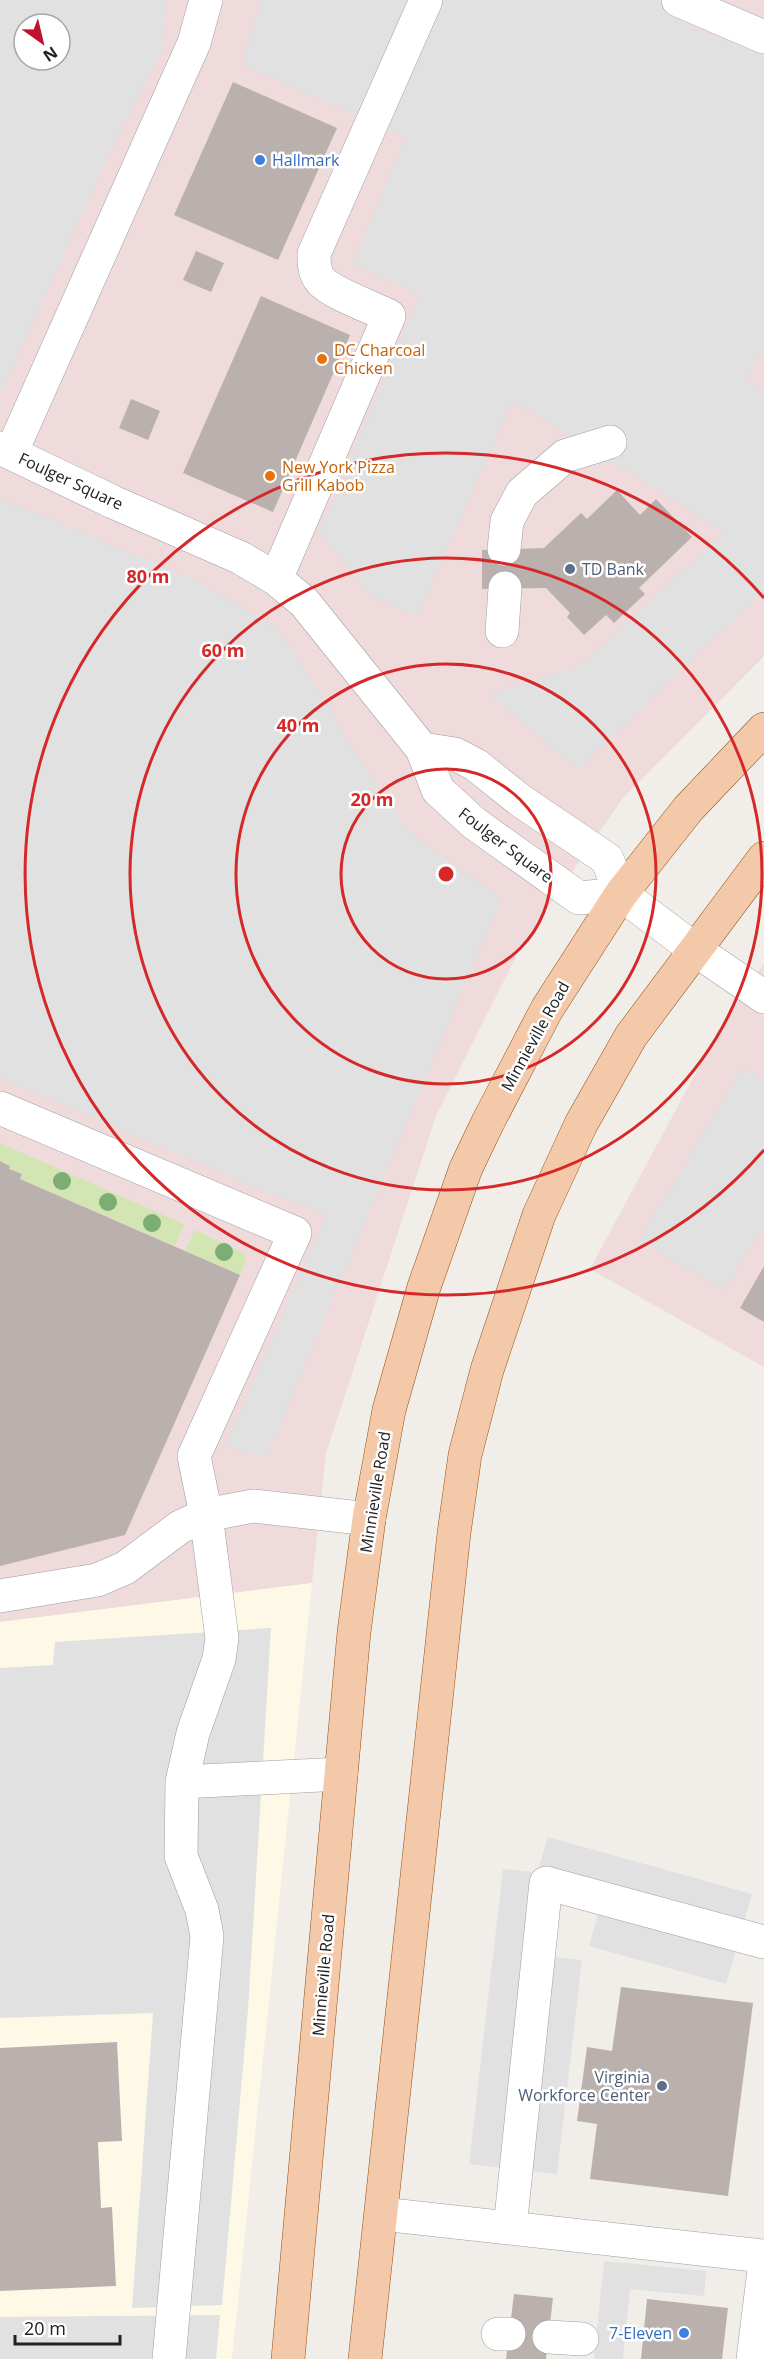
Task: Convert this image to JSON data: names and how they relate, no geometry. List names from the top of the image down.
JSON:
{
  "streets": {
    "main road": ["Minnieville Road"],
    "street": ["Foulger Square"]
  },
  "crossings": [
    ["Foulger Square", "Minnieville Road"]
  ],
  "places": [
    "Hallmark",
    "DC Charcoal Chicken",
    "New York Pizza Grill Kabob",
    "TD Bank",
    "Virginia Workforce Center",
    "7-Eleven"
  ],
  "scale_bar": "20 m",
  "north": "bottom right",
  "rings": [
    "80 m",
    "60 m",
    "40 m",
    "20 m"
  ]
}
